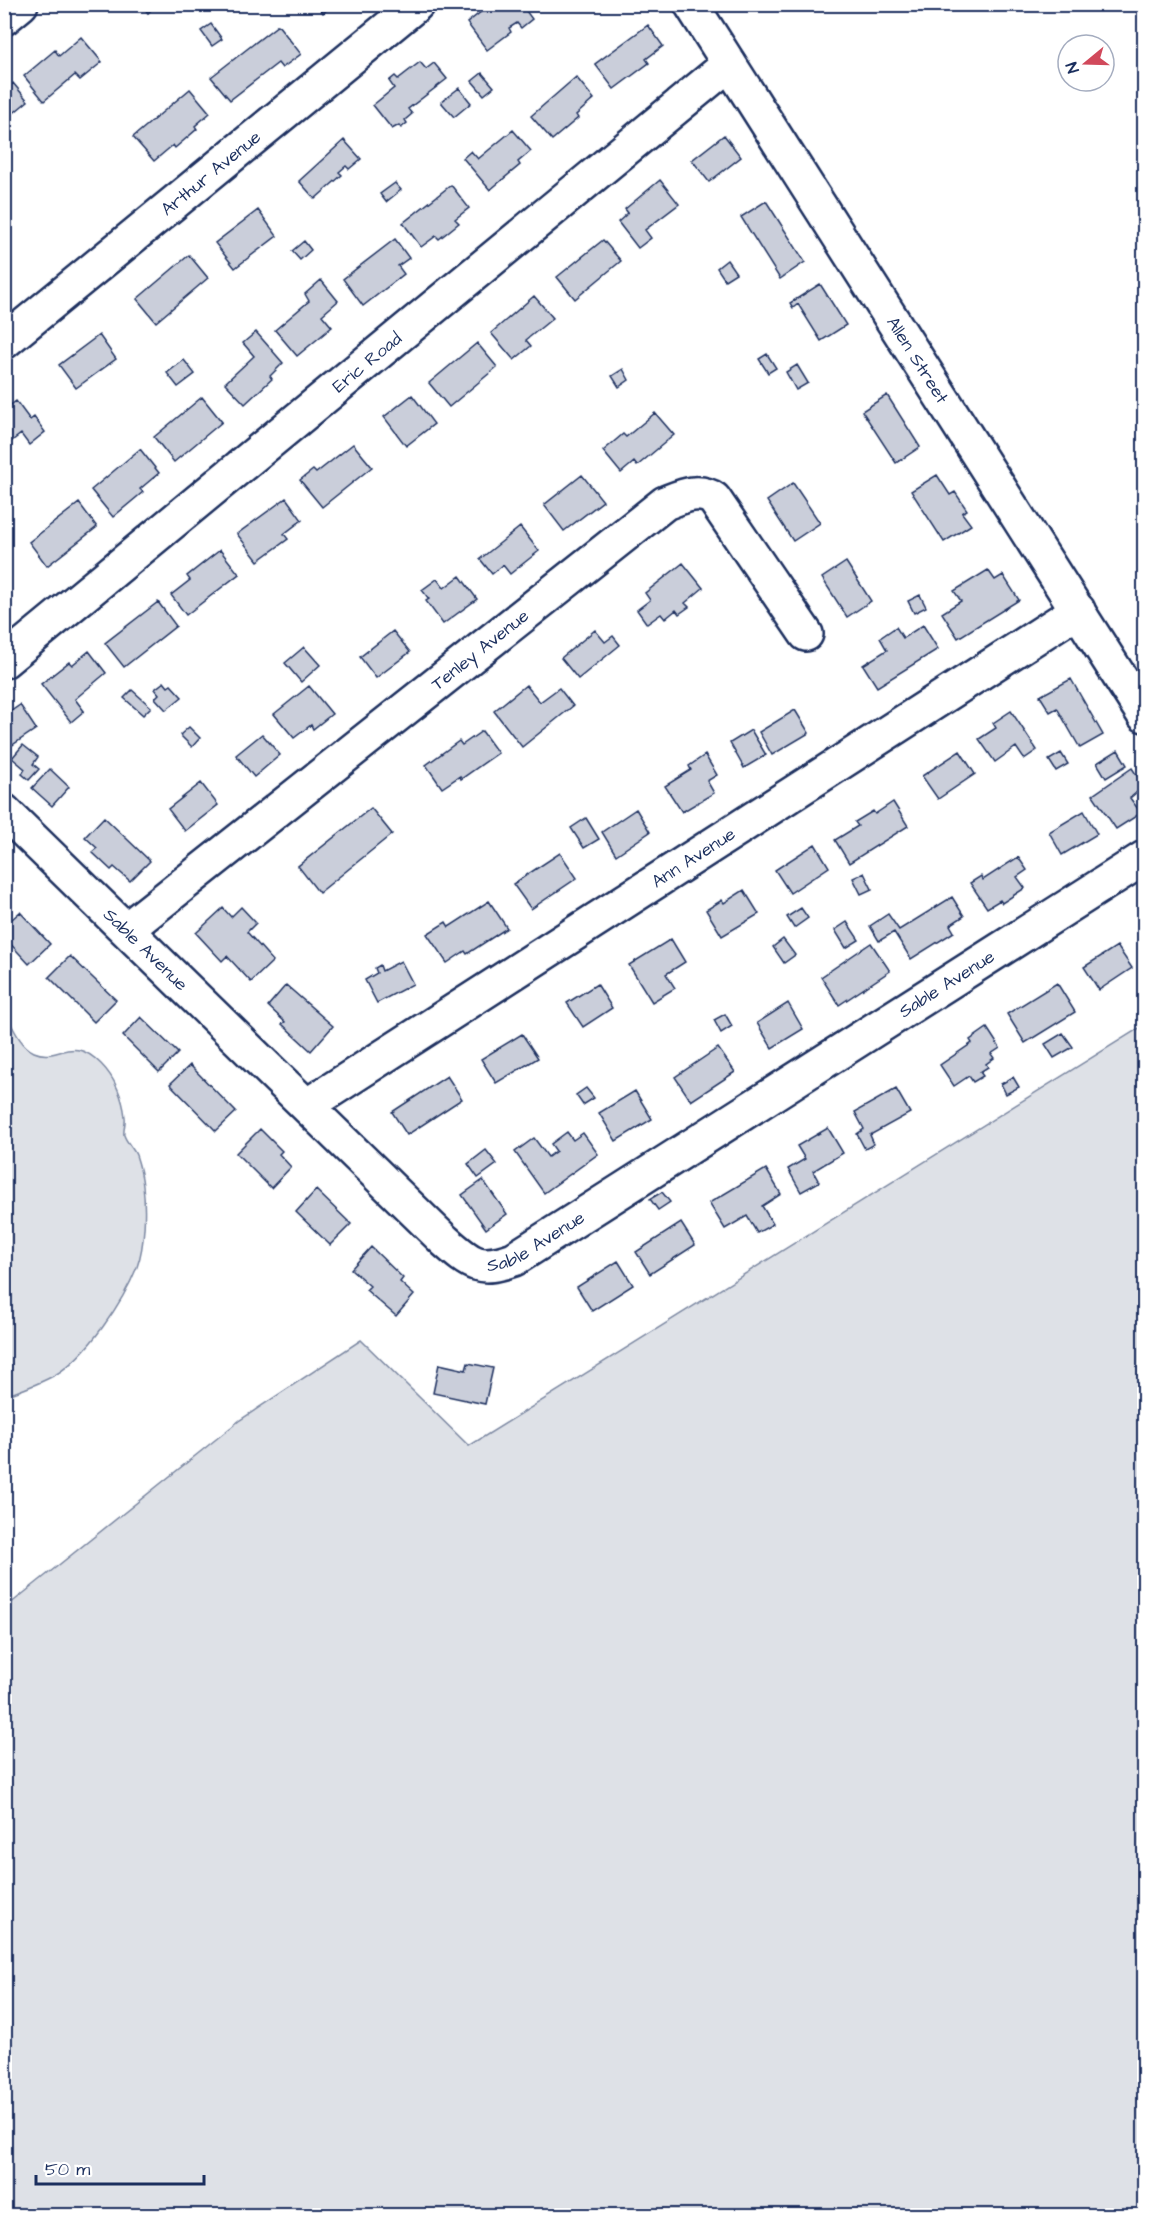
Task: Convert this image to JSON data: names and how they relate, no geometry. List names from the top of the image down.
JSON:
{
  "streets": {
    "street": [
      "Arthur Avenue",
      "Allen Street",
      "Eric Road",
      "Tenley Avenue",
      "Ann Avenue",
      "Sable Avenue"
    ]
  },
  "crossings": [
    ["Allen Street", "Eric Road"],
    ["Allen Street", "Ann Avenue"],
    ["Tenley Avenue", "Sable Avenue"],
    ["Ann Avenue", "Sable Avenue"]
  ],
  "scale_bar": "50 m",
  "north": "left"
}
